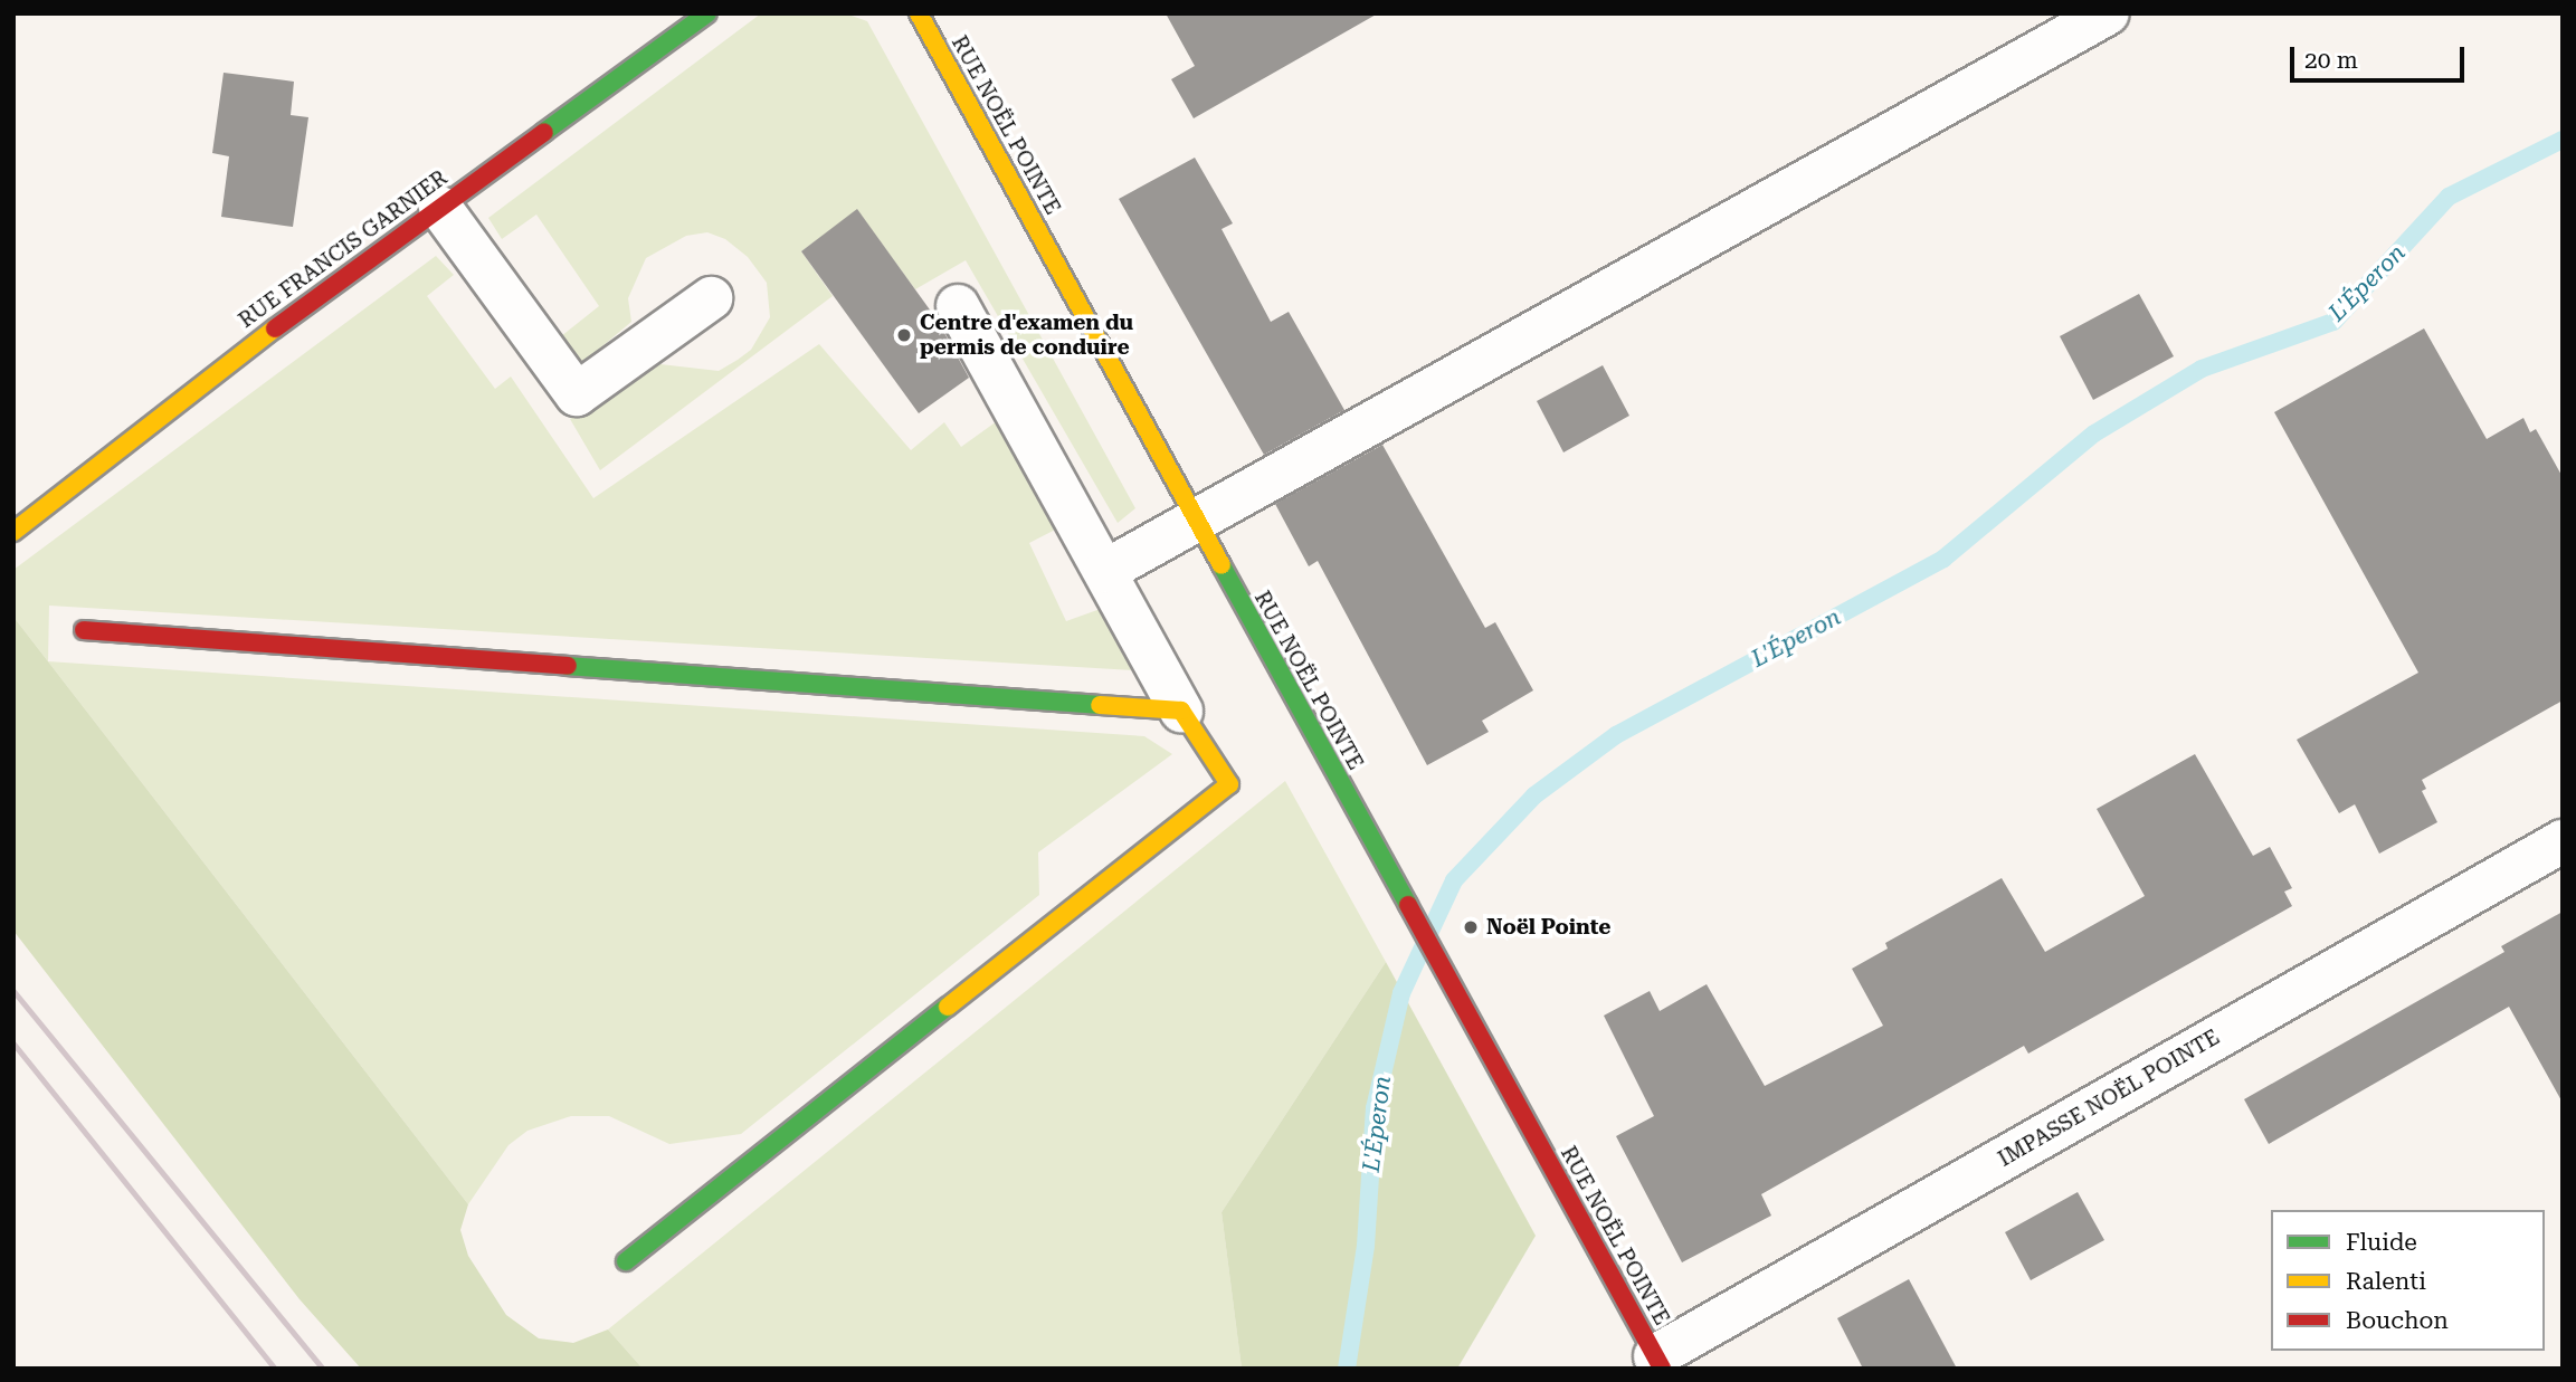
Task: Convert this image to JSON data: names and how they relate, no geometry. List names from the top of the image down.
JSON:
{
  "streets": {
    "street": ["RUE NOËL POINTE", "RUE FRANCIS GARNIER", "IMPASSE NOËL POINTE"]
  },
  "crossings": [
    ["RUE NOËL POINTE", "IMPASSE NOËL POINTE"]
  ],
  "water": ["L'Éperon"],
  "places": ["Centre d'examen du permis de conduire", "Noël Pointe"],
  "legend": ["Fluide", "Ralenti", "Bouchon"],
  "scale_bar": "20 m"
}
